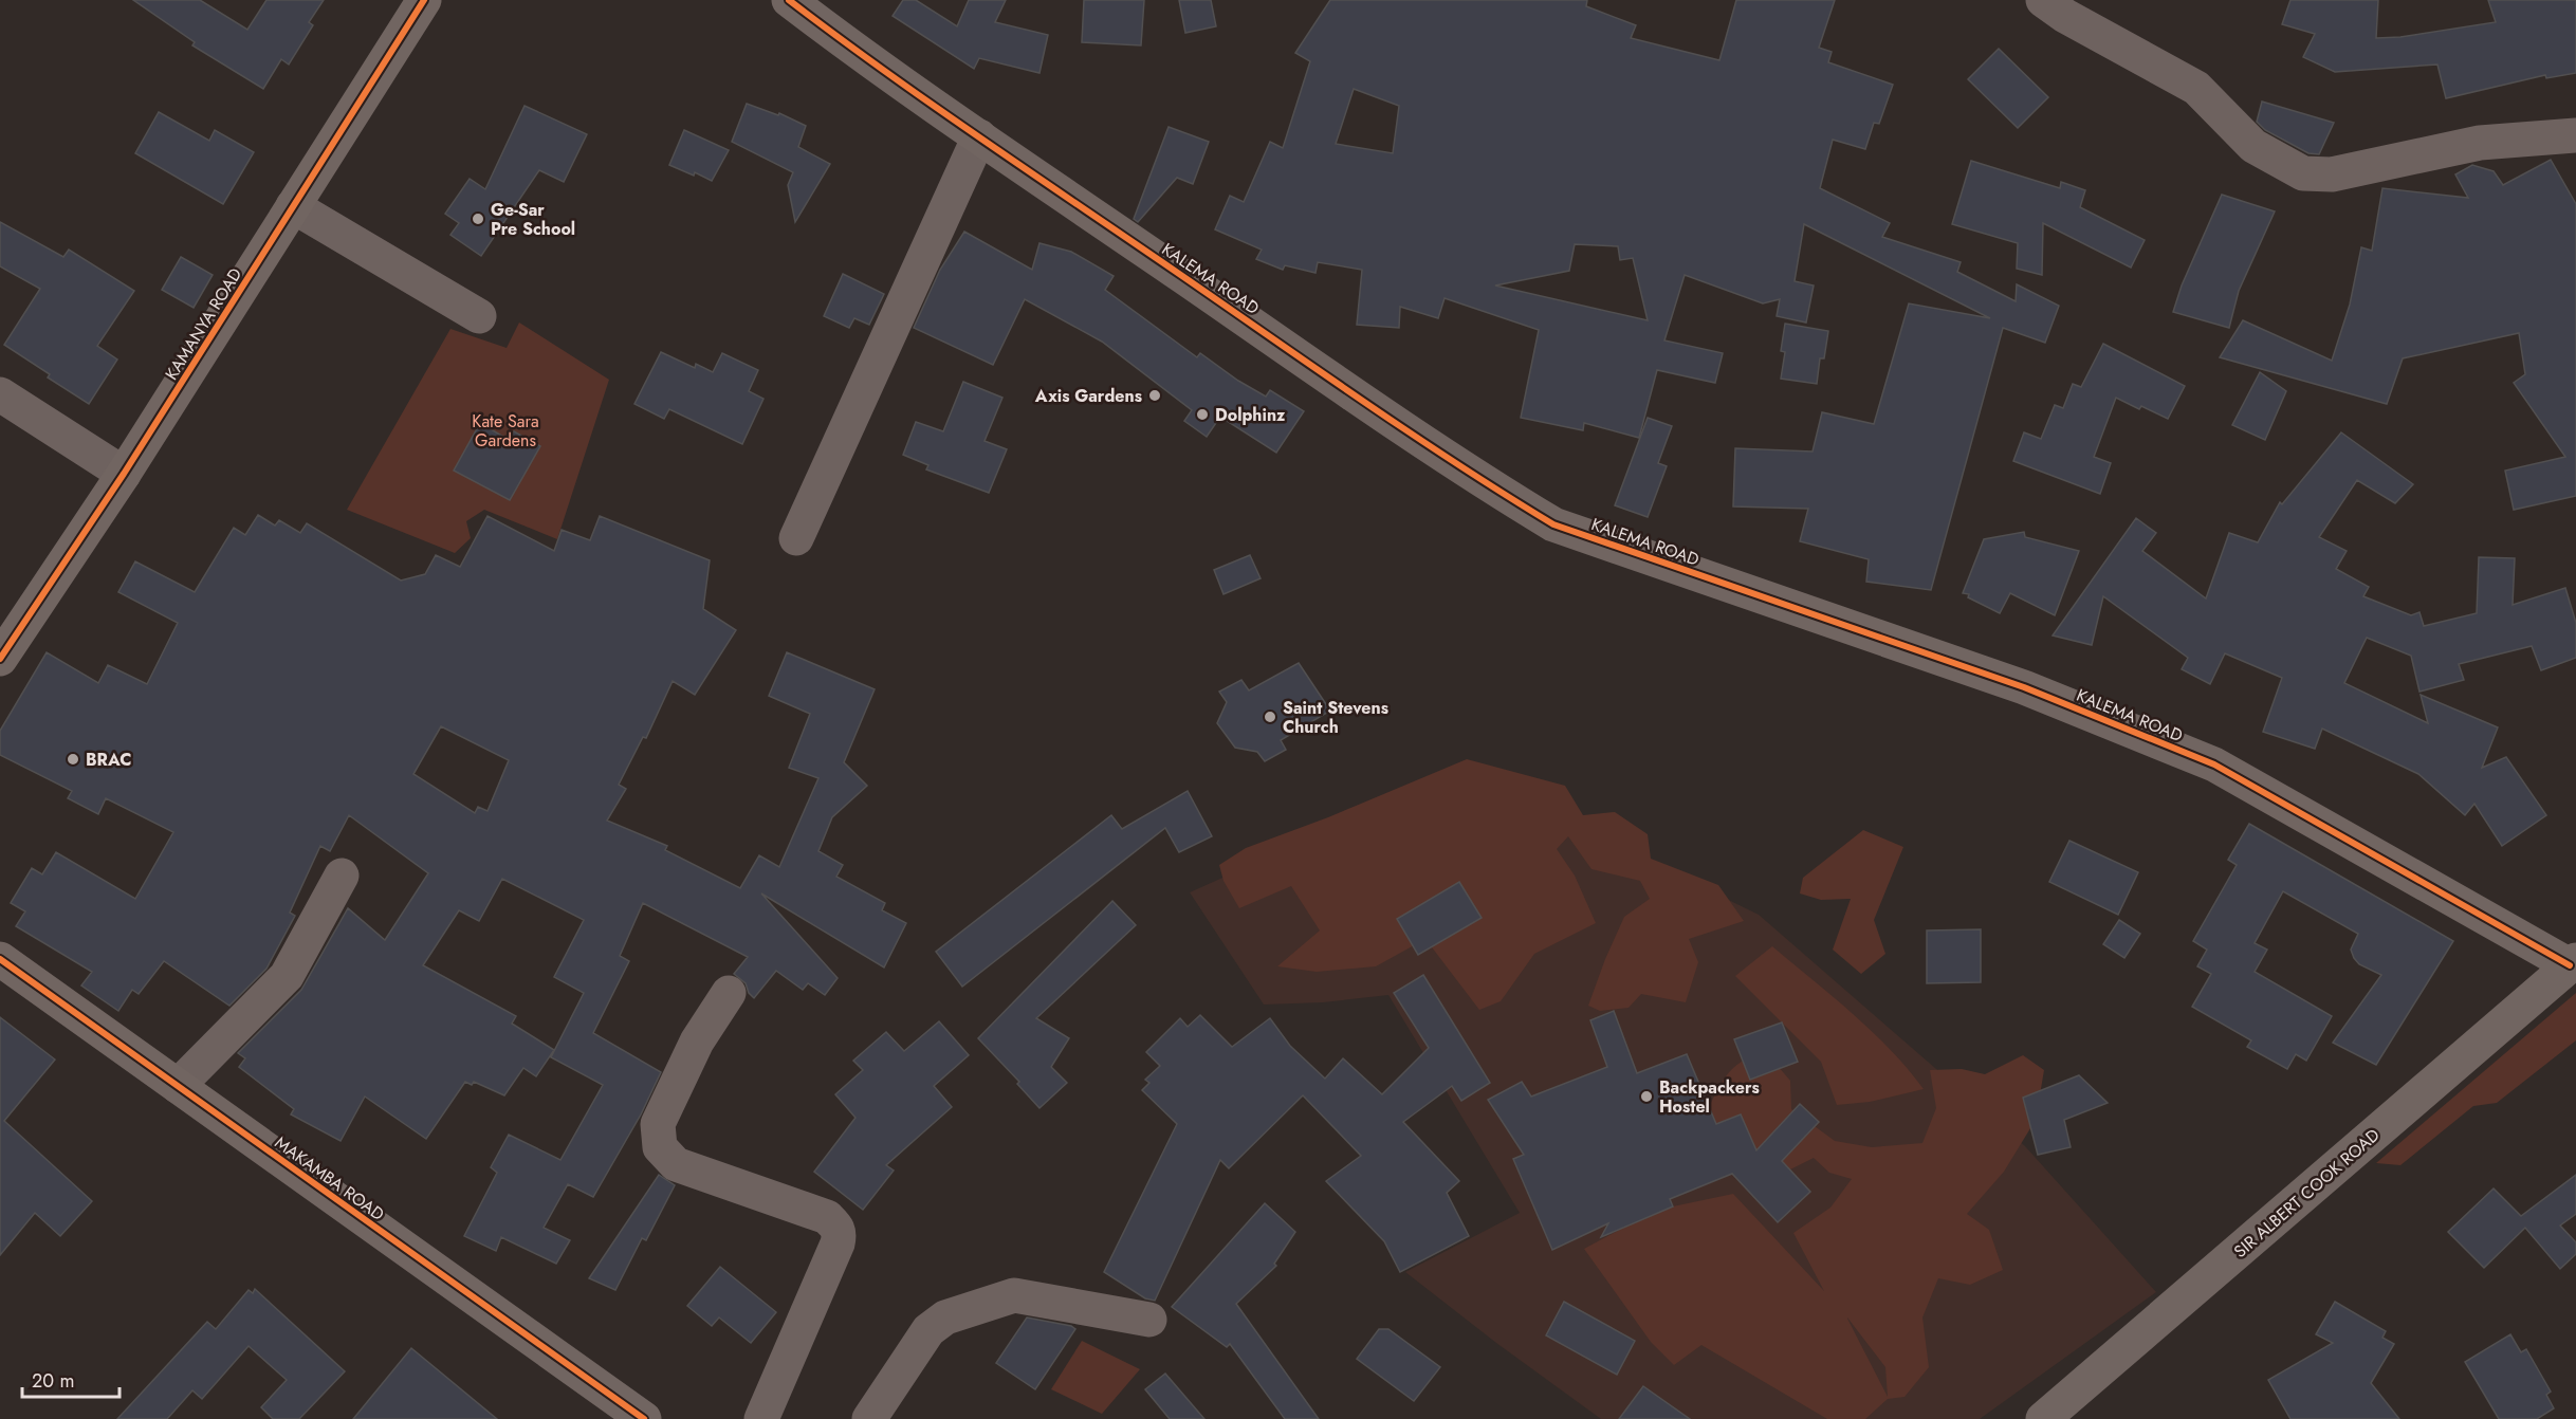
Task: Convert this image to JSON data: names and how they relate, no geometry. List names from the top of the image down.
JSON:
{
  "streets": {
    "street": [
      "KALEMA ROAD",
      "KAMANYA ROAD",
      "MAKAMBA ROAD",
      "SIR ALBERT COOK ROAD"
    ]
  },
  "crossings": [
    ["KALEMA ROAD", "SIR ALBERT COOK ROAD"]
  ],
  "parks": ["Kate Sara Gardens"],
  "places": [
    "Ge-Sar Pre School",
    "Axis Gardens",
    "Dolphinz",
    "Saint Stevens Church",
    "BRAC",
    "Backpackers Hostel"
  ],
  "scale_bar": "20 m"
}
